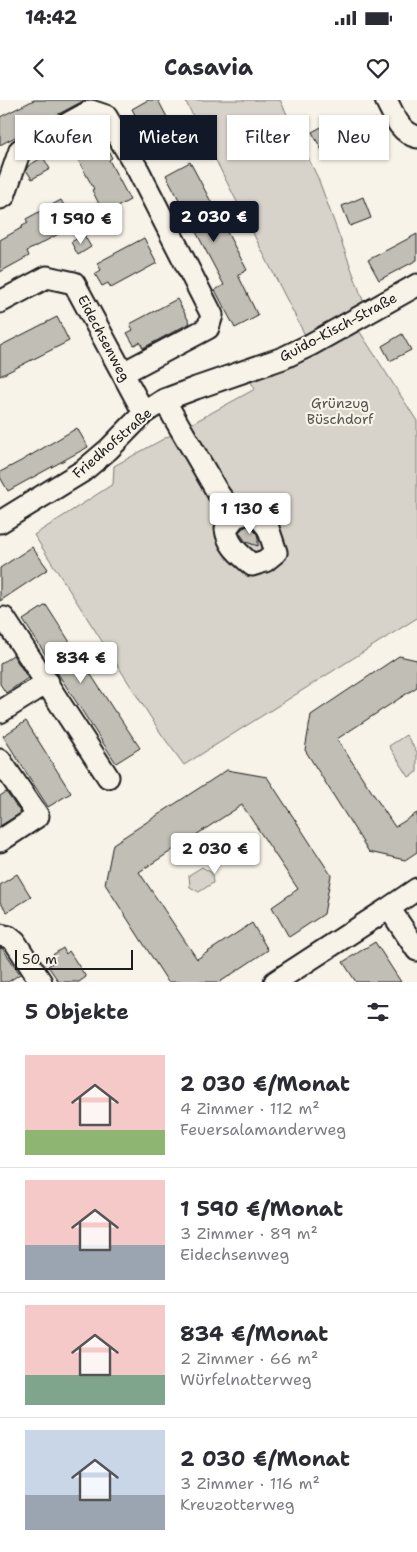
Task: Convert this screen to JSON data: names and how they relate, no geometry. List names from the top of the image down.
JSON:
{
  "streets": {
    "street": ["Guido-Kisch-Straße", "Eidechsenweg", "Friedhofstraße"]
  },
  "crossings": [
    ["Guido-Kisch-Straße", "Friedhofstraße"],
    ["Eidechsenweg", "Friedhofstraße"]
  ],
  "parks": ["Grünzug Büschdorf"],
  "scale_bar": "50 m",
  "page": {
    "status": "14:42",
    "header": "Casavia",
    "chip": [
      "Kaufen",
      "Mieten",
      "Filter",
      "Neu"
    ],
    "price": [
      "2 030 €",
      "1 590 €",
      "1 130 €",
      "834 €",
      "2 030 €"
    ],
    "scale": "50 m",
    "heading": "5 Objekte",
    "list": [
      {
        "name": "2 030 €/Monat",
        "note": "4 Zimmer · 112 m² · Feuersalamanderweg"
      },
      {
        "name": "1 590 €/Monat",
        "note": "3 Zimmer · 89 m² · Eidechsenweg"
      },
      {
        "name": "834 €/Monat",
        "note": "2 Zimmer · 66 m² · Würfelnatterweg"
      },
      {
        "name": "2 030 €/Monat",
        "note": "3 Zimmer · 116 m² · Kreuzotterweg"
      }
    ]
  }
}
